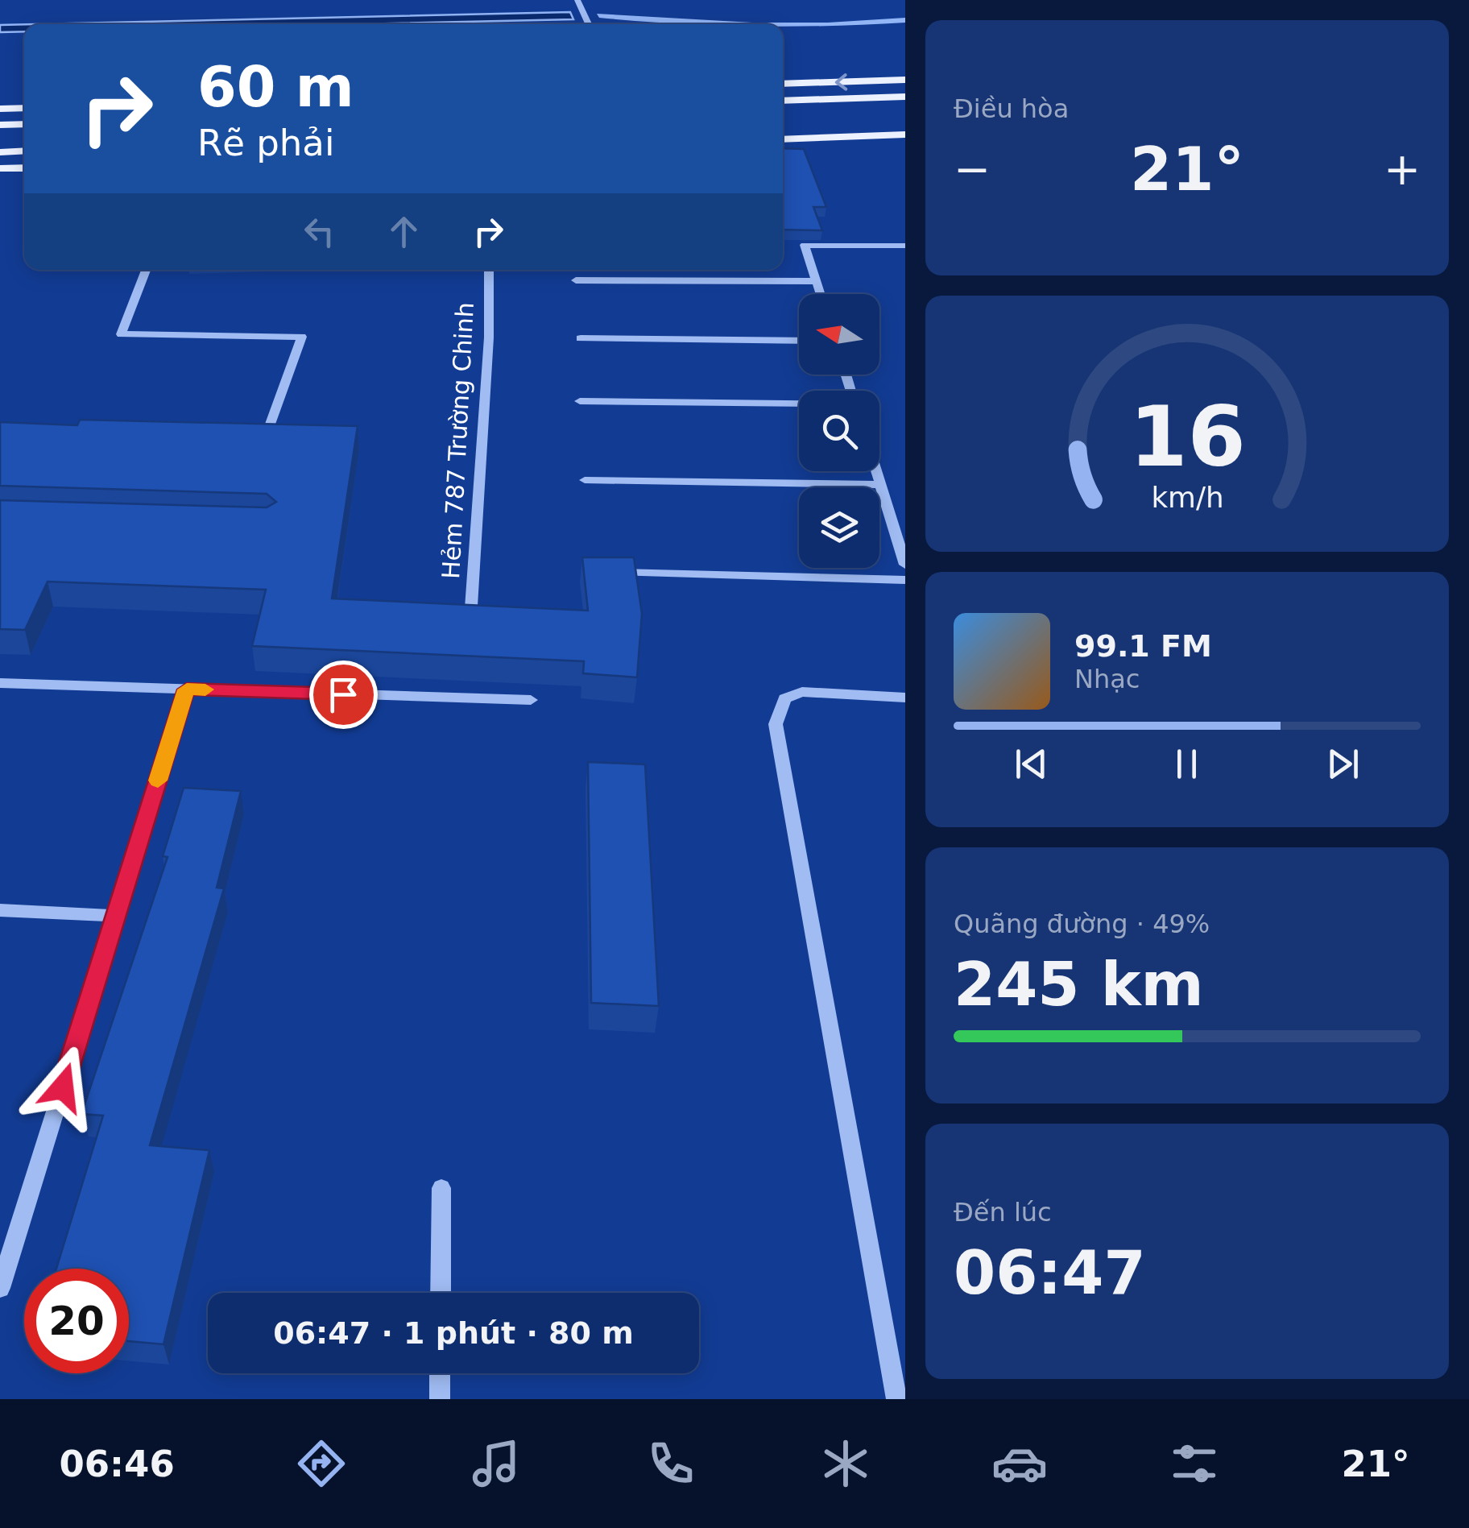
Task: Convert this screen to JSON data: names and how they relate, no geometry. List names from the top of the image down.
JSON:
{
  "streets": {
    "street": ["Hẻm 787 Trường Chinh"]
  },
  "north": "left",
  "page": {
    "tile": [
      "Điều hòa",
      ["Quãng đường · 49%", "245 km"],
      ["Đến lúc", "06:47"]
    ],
    "turn": ["60 m", "Rẽ phải"],
    "heat": ["−", "21°", "+"],
    "song": ["99.1 FM", "Nhạc"],
    "limit": "20",
    "trip": "06:47 · 1 phút · 80 m",
    "tabs": ["06:46", "21°"],
    "gauge": ["16", "km/h"]
  }
}
